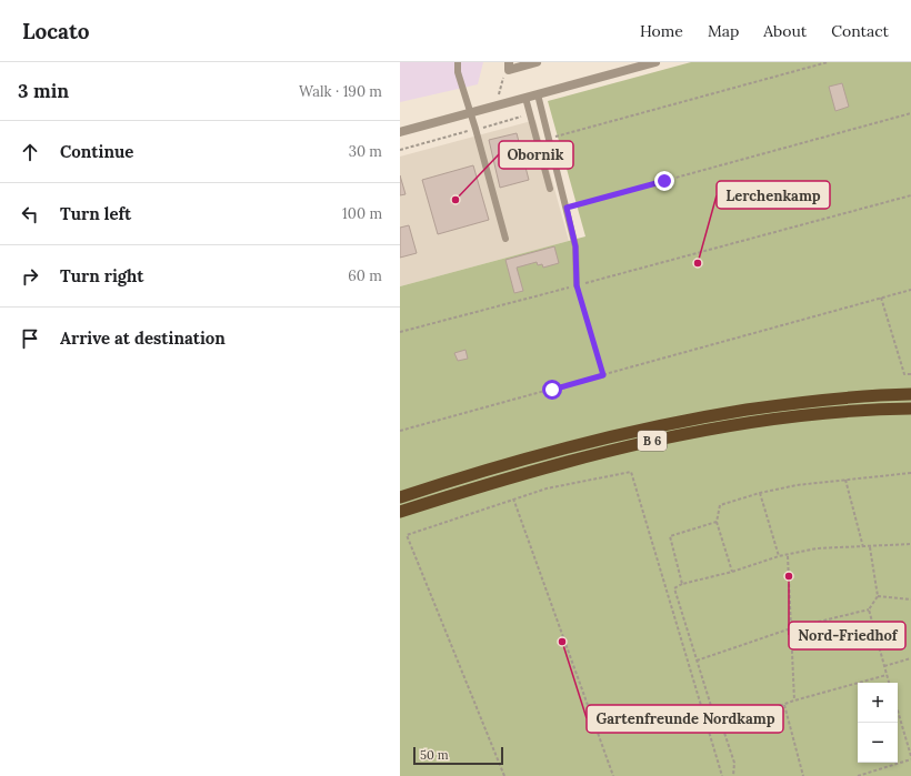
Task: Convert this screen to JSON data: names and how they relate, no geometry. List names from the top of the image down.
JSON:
{
  "streets": {
    "highway": ["B 6"]
  },
  "places": [
    "Obornik",
    "Lerchenkamp",
    "Nord-Friedhof",
    "Gartenfreunde Nordkamp"
  ],
  "scale_bar": "50 m",
  "page": {
    "header": "Locato",
    "nav": [
      "Home",
      "Map",
      "About",
      "Contact"
    ],
    "heading": ["3 min", "Walk · 190 m"],
    "list": [
      ["Continue", "30 m"],
      ["Turn left", "100 m"],
      ["Turn right", "60 m"],
      "Arrive at destination"
    ],
    "map_buttons": ["+", "−"],
    "scale": "50 m"
  }
}
